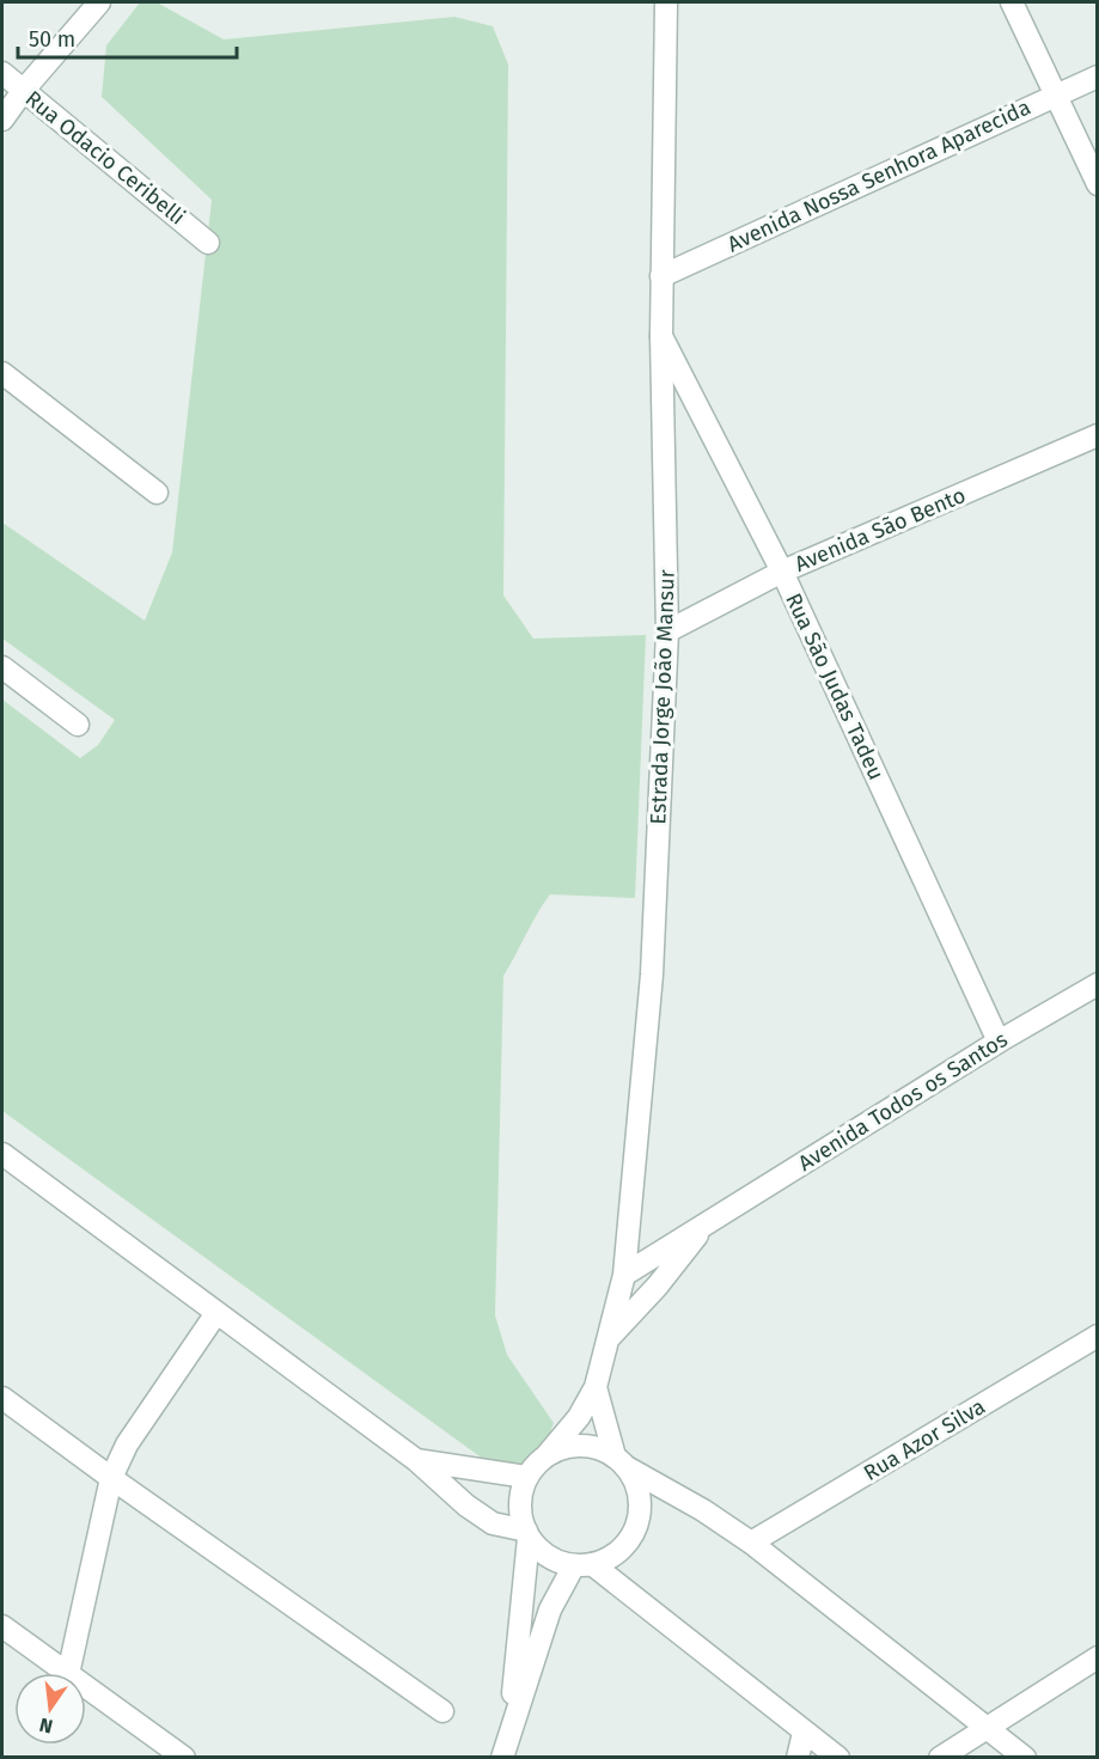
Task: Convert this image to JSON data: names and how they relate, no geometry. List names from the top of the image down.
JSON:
{
  "streets": {
    "street": [
      "Rua Odacio Ceribelli",
      "Avenida Nossa Senhora Aparecida",
      "Avenida São Bento",
      "Rua São Judas Tadeu",
      "Estrada Jorge João Mansur",
      "Avenida Todos os Santos",
      "Rua Azor Silva"
    ]
  },
  "crossings": [
    ["Avenida Nossa Senhora Aparecida", "Estrada Jorge João Mansur"],
    ["Avenida São Bento", "Rua São Judas Tadeu"],
    ["Avenida São Bento", "Estrada Jorge João Mansur"],
    ["Rua São Judas Tadeu", "Estrada Jorge João Mansur"],
    ["Rua São Judas Tadeu", "Avenida Todos os Santos"],
    ["Estrada Jorge João Mansur", "Avenida Todos os Santos"]
  ],
  "scale_bar": "50 m",
  "north": "bottom"
}
